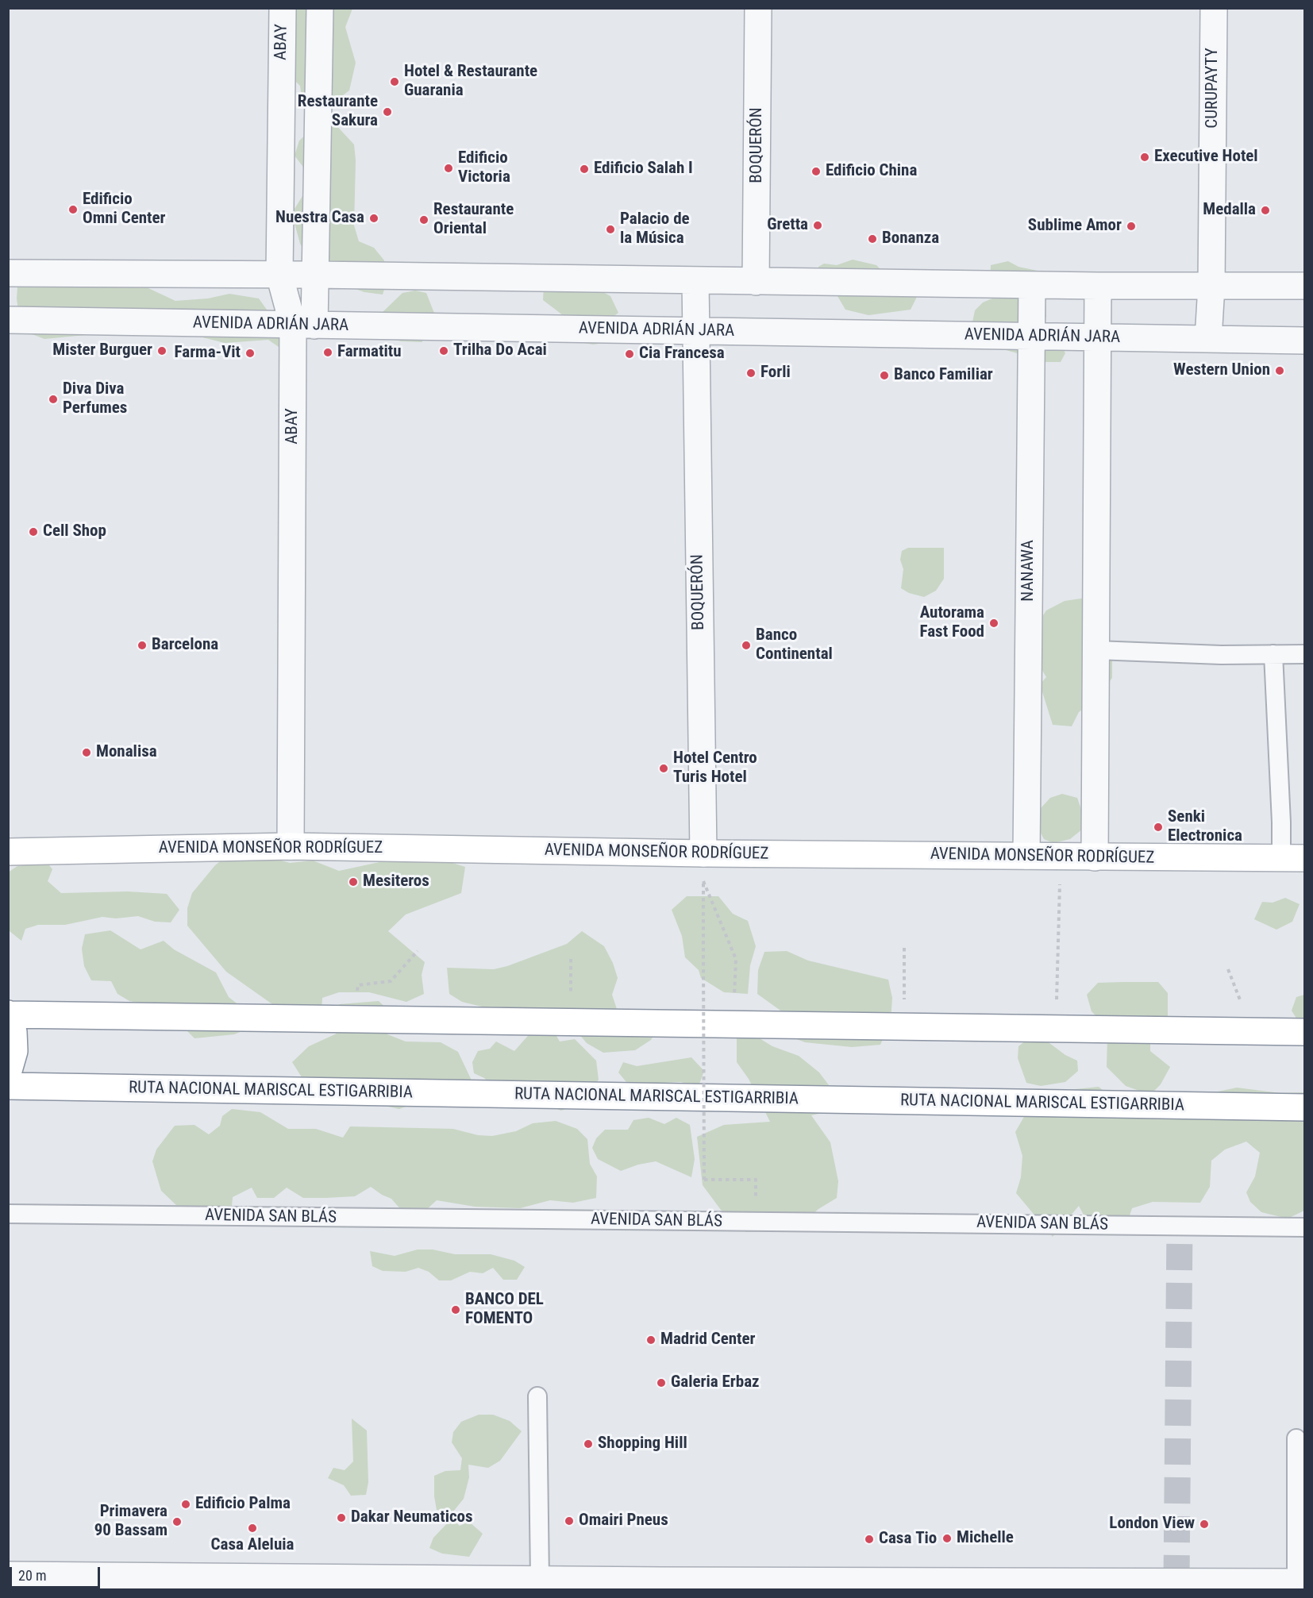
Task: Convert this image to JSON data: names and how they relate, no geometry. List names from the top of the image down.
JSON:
{
  "streets": {
    "main road": ["AVENIDA MONSEÑOR RODRÍGUEZ", "RUTA NACIONAL MARISCAL ESTIGARRIBIA"],
    "street": [
      "ABAY",
      "CURUPAYTY",
      "BOQUERÓN",
      "AVENIDA ADRIÁN JARA",
      "NANAWA"
    ],
    "lane": ["AVENIDA SAN BLÁS"]
  },
  "crossings": [
    ["ABAY", "AVENIDA ADRIÁN JARA"],
    ["ABAY", "AVENIDA MONSEÑOR RODRÍGUEZ"],
    ["CURUPAYTY", "AVENIDA ADRIÁN JARA"],
    ["BOQUERÓN", "AVENIDA ADRIÁN JARA"],
    ["BOQUERÓN", "AVENIDA MONSEÑOR RODRÍGUEZ"],
    ["AVENIDA ADRIÁN JARA", "NANAWA"],
    ["NANAWA", "AVENIDA MONSEÑOR RODRÍGUEZ"]
  ],
  "places": [
    "Hotel & Restaurante Guarania",
    "Restaurante Sakura",
    "Executive Hotel",
    "Edificio Victoria",
    "Edificio Salah I",
    "Edificio China",
    "Edificio Omni Center",
    "Medalla",
    "Nuestra Casa",
    "Restaurante Oriental",
    "Gretta",
    "Sublime Amor",
    "Palacio de la Música",
    "Bonanza",
    "Mister Burguer",
    "Trilha Do Acai",
    "Farmatitu",
    "Farma-Vit",
    "Cia Francesa",
    "Western Union",
    "Forli",
    "Banco Familiar",
    "Diva Diva Perfumes",
    "Cell Shop",
    "Autorama Fast Food",
    "Barcelona",
    "Banco Continental",
    "Monalisa",
    "Hotel Centro Turis Hotel",
    "Senki Electronica",
    "Mesiteros",
    "BANCO DEL FOMENTO",
    "Madrid Center",
    "Galeria Erbaz",
    "Shopping Hill",
    "Edificio Palma",
    "Dakar Neumaticos",
    "Omairi Pneus",
    "Primavera 90 Bassam",
    "London View",
    "Casa Aleluia",
    "Michelle",
    "Casa Tio"
  ],
  "scale_bar": "20 m"
}
